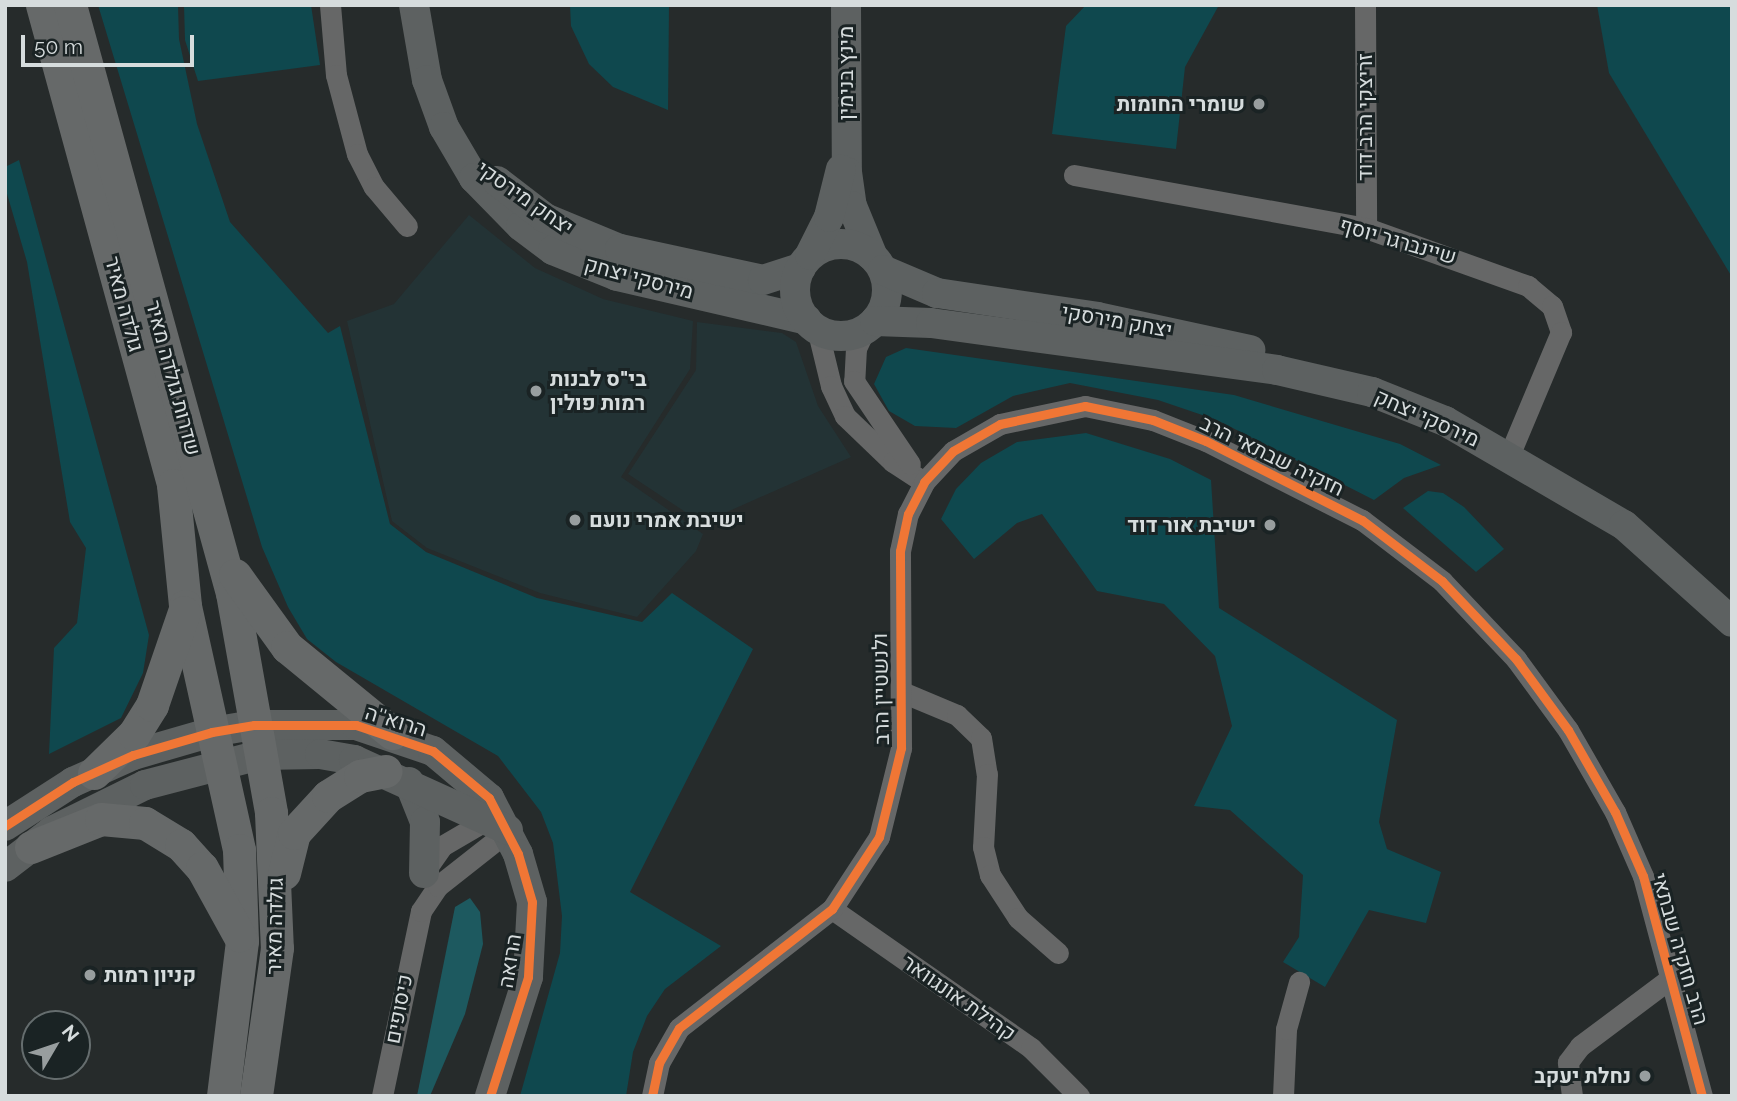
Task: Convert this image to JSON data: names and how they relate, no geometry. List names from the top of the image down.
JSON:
{
  "streets": {
    "main road": ["גולדה מאיר", "שדרות גולדה מאיר"],
    "street": [
      "מינץ בנימין",
      "זריצקי הרב דוד",
      "יצחק מירסקי",
      "שיינברגר יוסף",
      "מירסקי יצחק",
      "חזקיה שבתאי הרב",
      "ולנשטיין הרב",
      "הרוא''ה",
      "הרב חזקיה שבתאי",
      "הרואה",
      "קהילת אונגוואר",
      "כיסופים"
    ]
  },
  "crossings": [
    ["זריצקי הרב דוד", "שיינברגר יוסף"],
    ["יצחק מירסקי", "מירסקי יצחק"],
    ["שיינברגר יוסף", "מירסקי יצחק"],
    ["גולדה מאיר", "שדרות גולדה מאיר"],
    ["גולדה מאיר", "הרוא''ה"],
    ["שדרות גולדה מאיר", "הרוא''ה"],
    ["חזקיה שבתאי הרב", "ולנשטיין הרב"],
    ["חזקיה שבתאי הרב", "הרב חזקיה שבתאי"],
    ["ולנשטיין הרב", "קהילת אונגוואר"],
    ["הרוא''ה", "הרואה"],
    ["הרוא''ה", "כיסופים"],
    ["הרואה", "כיסופים"]
  ],
  "places": [
    "שומרי החומות",
    "בי\"ס לבנות רמות פולין",
    "ישיבת אמרי נועם",
    "ישיבת אור דוד",
    "קניון רמות",
    "נחלת יעקב"
  ],
  "scale_bar": "50 m",
  "north": "top right"
}
